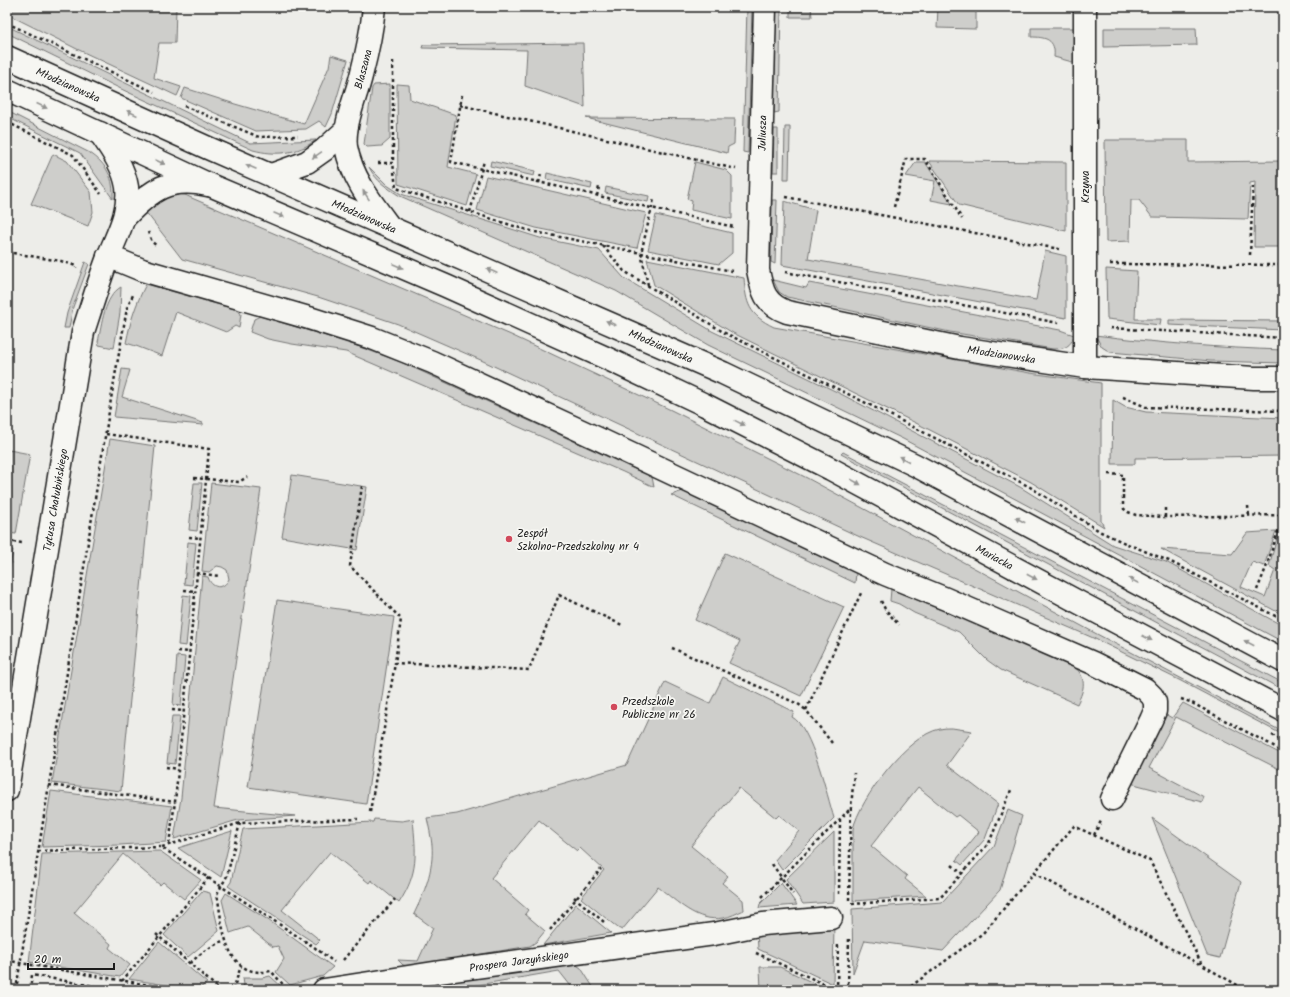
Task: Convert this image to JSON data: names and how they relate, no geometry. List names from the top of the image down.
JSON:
{
  "streets": {
    "main road": [
      "Blaszana",
      "Młodzianowska",
      "Juliusza",
      "Krzywa",
      "Tytusa Chałubińskiego",
      "Mariacka",
      "Prospera Jarzyńskiego"
    ]
  },
  "crossings": [
    ["Młodzianowska", "Juliusza"],
    ["Młodzianowska", "Krzywa"],
    ["Tytusa Chałubińskiego", "Mariacka"]
  ],
  "places": ["Zespół Szkolno-Przedszkolny nr 4", "Przedszkole Publiczne nr 26"],
  "scale_bar": "20 m"
}
